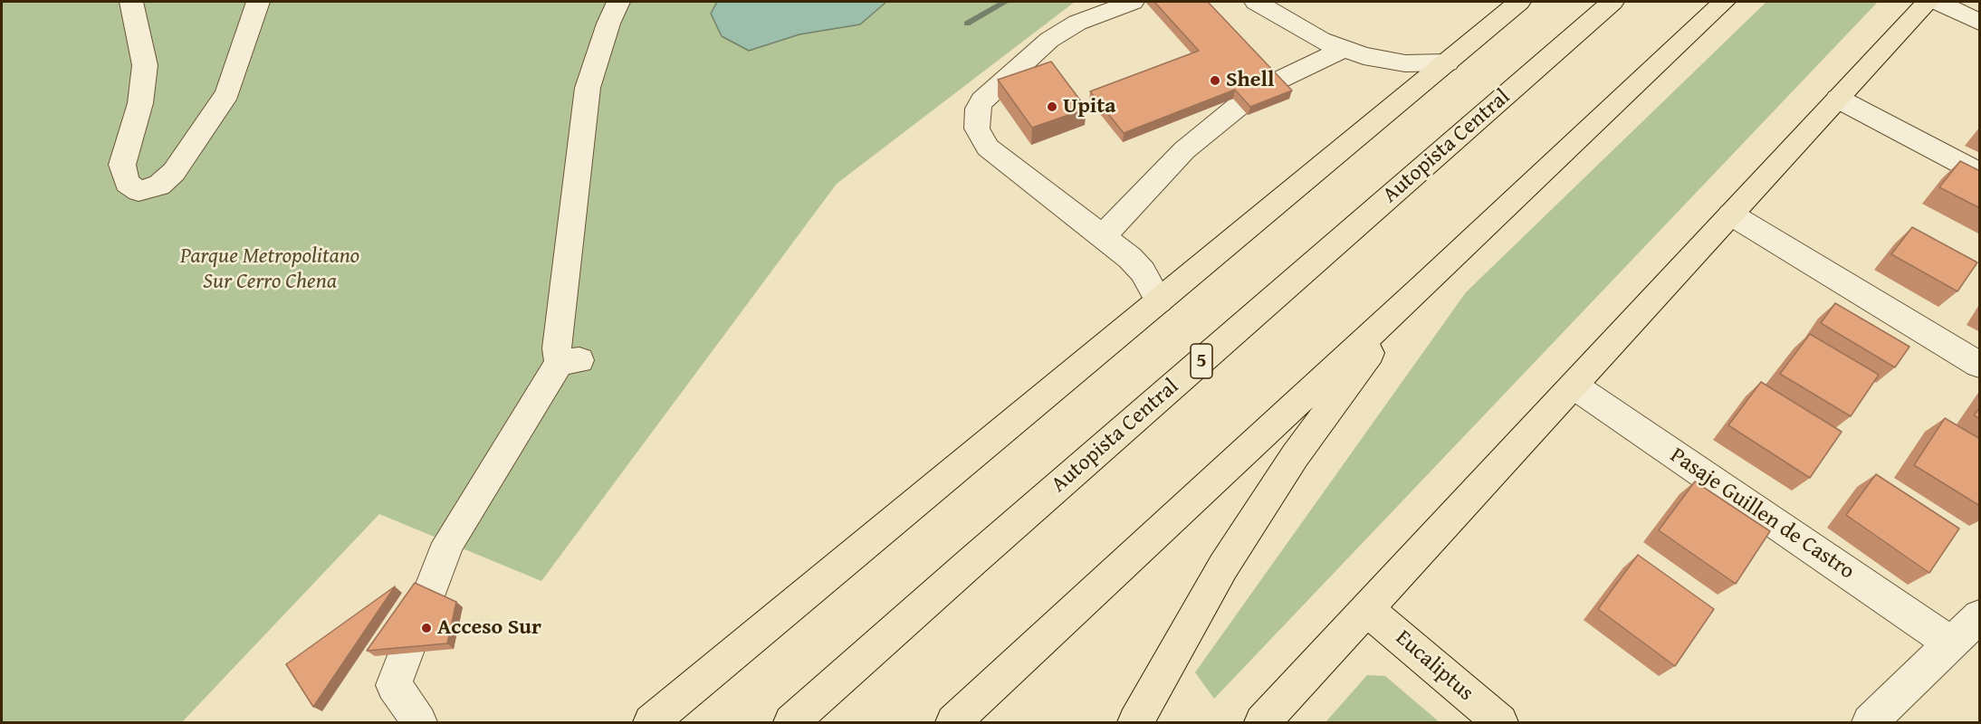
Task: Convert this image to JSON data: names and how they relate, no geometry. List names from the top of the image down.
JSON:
{
  "streets": {
    "main road": ["Autopista Central", "5", "Eucaliptus"],
    "street": ["Pasaje Guillen de Castro"]
  },
  "parks": ["Parque Metropolitano Sur Cerro Chena"],
  "places": ["Shell", "Upita", "Acceso Sur"]
}
